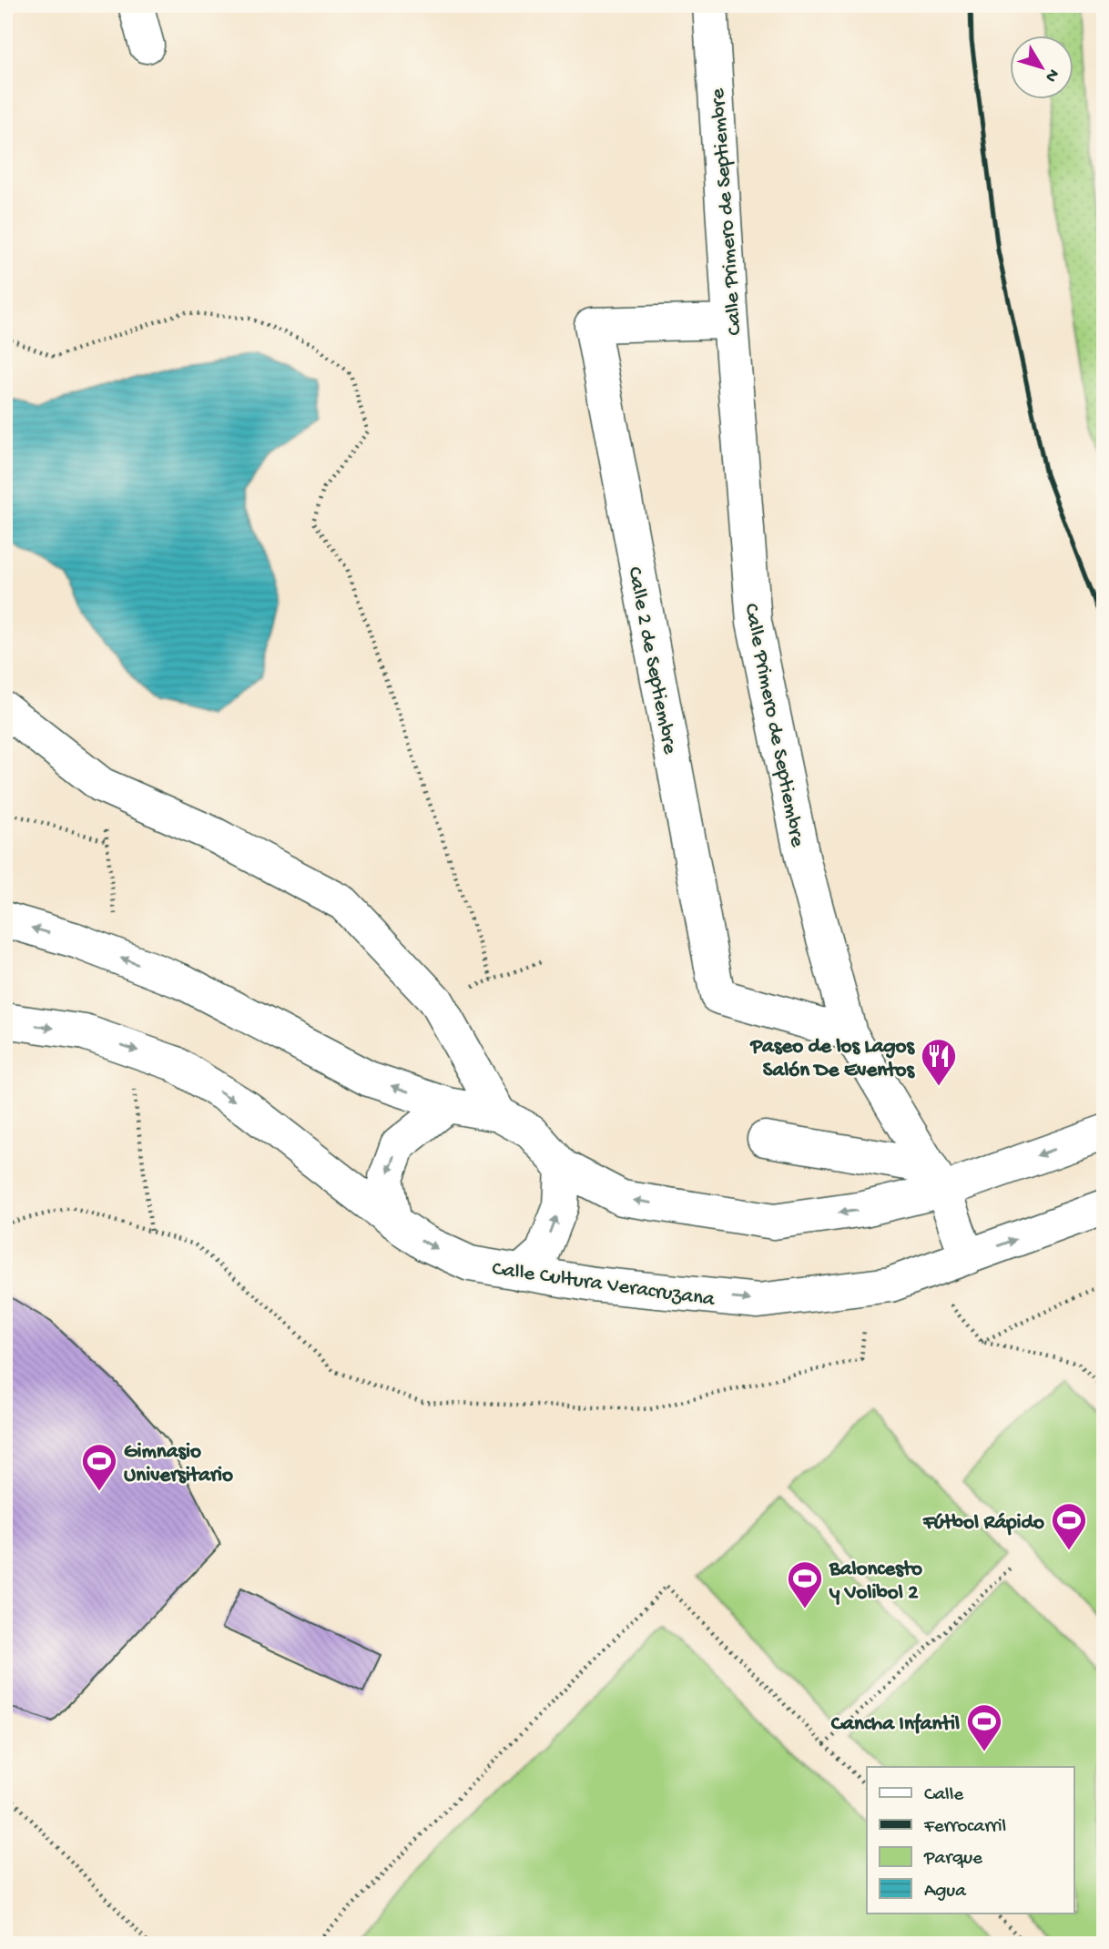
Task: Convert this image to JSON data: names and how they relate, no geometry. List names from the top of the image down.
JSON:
{
  "streets": {
    "street": ["Calle Primero de Septiembre", "Calle 2 de Septiembre", "Calle Cultura Veracruzana"]
  },
  "crossings": [
    ["Calle Primero de Septiembre", "Calle 2 de Septiembre"],
    ["Calle Primero de Septiembre", "Calle Cultura Veracruzana"]
  ],
  "places": {
    "restaurant": ["Paseo de los Lagos Salón De Eventos"],
    "sports": [
      "Gimnasio Universitario",
      "Fútbol Rápido",
      "Baloncesto y Volibol 2",
      "Cancha Infantil"
    ]
  },
  "legend": [
    "Calle",
    "Ferrocarril",
    "Parque",
    "Agua"
  ],
  "north": "bottom right"
}
